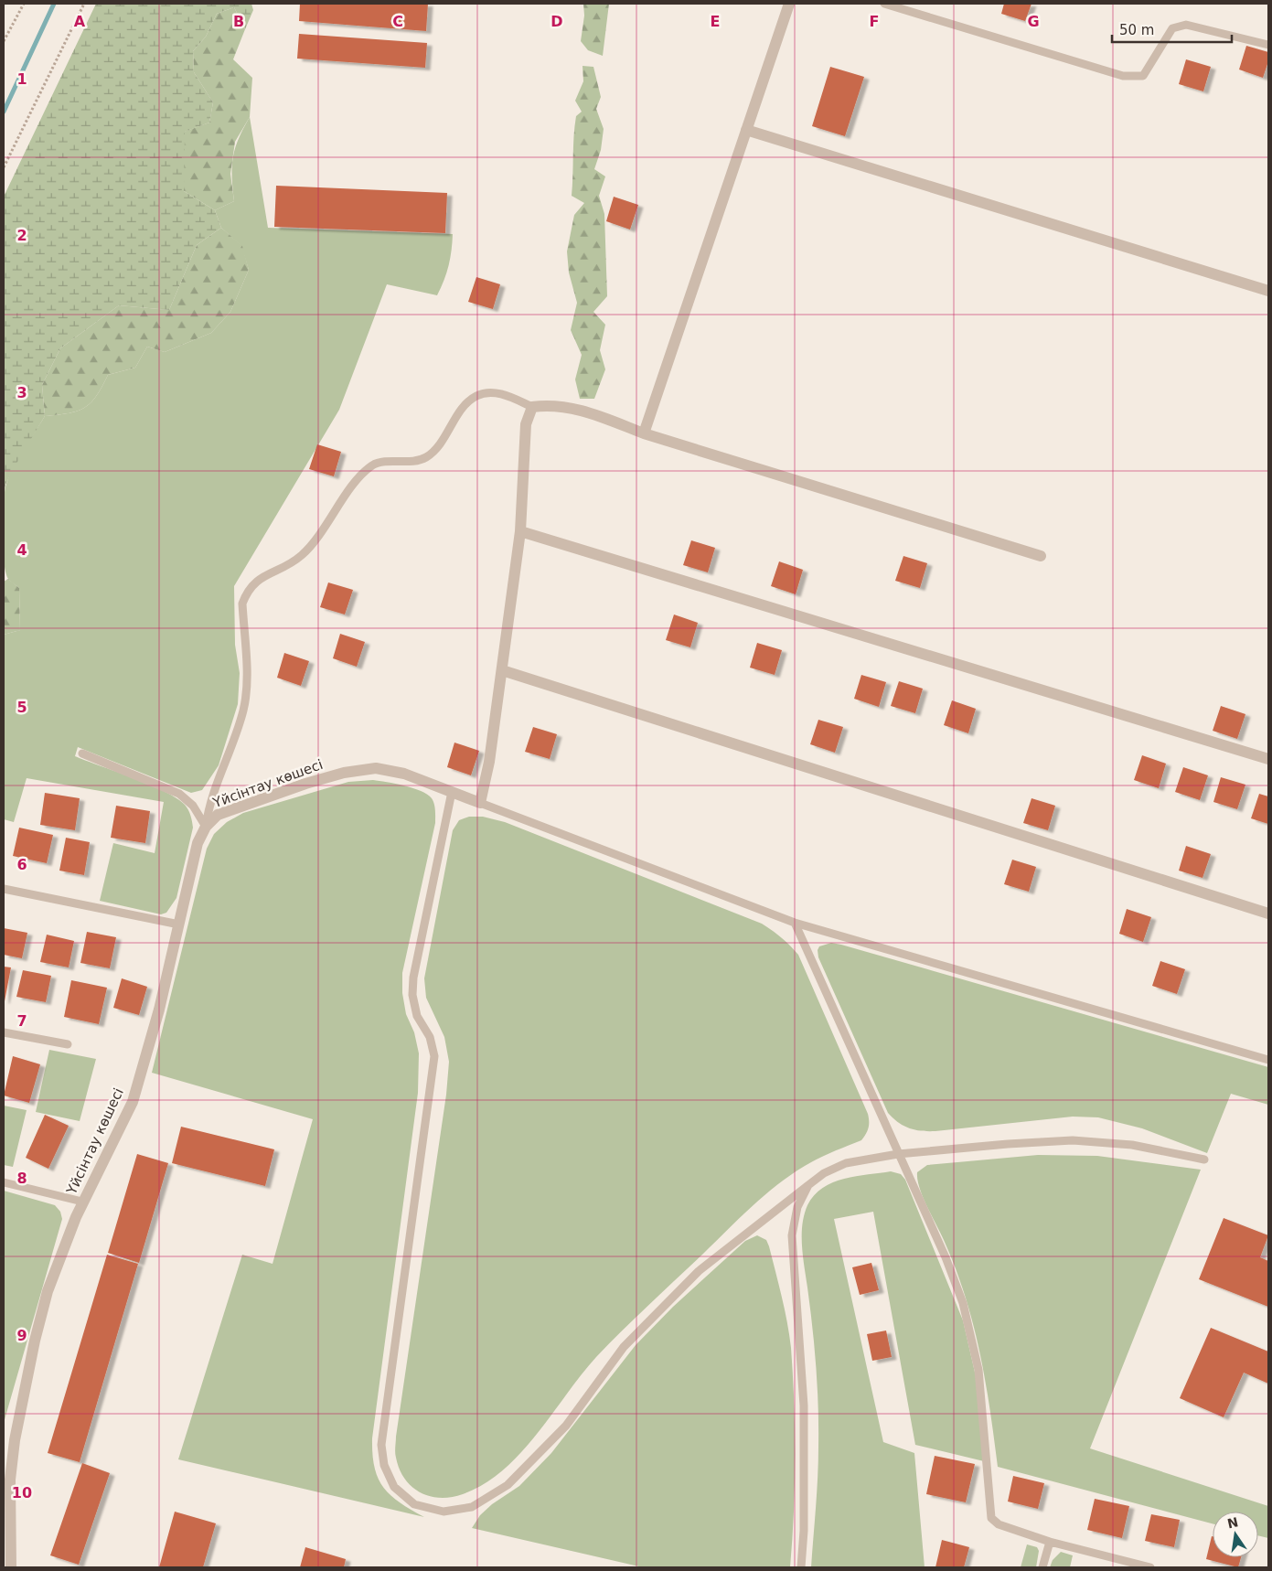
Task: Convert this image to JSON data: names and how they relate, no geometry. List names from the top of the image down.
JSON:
{
  "streets": {
    "street": ["Үйсінтау көшесі"]
  },
  "scale_bar": "50 m",
  "north": "top",
  "grid": {
    "columns": [
      "A",
      "B",
      "C",
      "D",
      "E",
      "F",
      "G"
    ],
    "rows": [
      "1",
      "2",
      "3",
      "4",
      "5",
      "6",
      "7",
      "8",
      "9",
      "10"
    ]
  }
}
